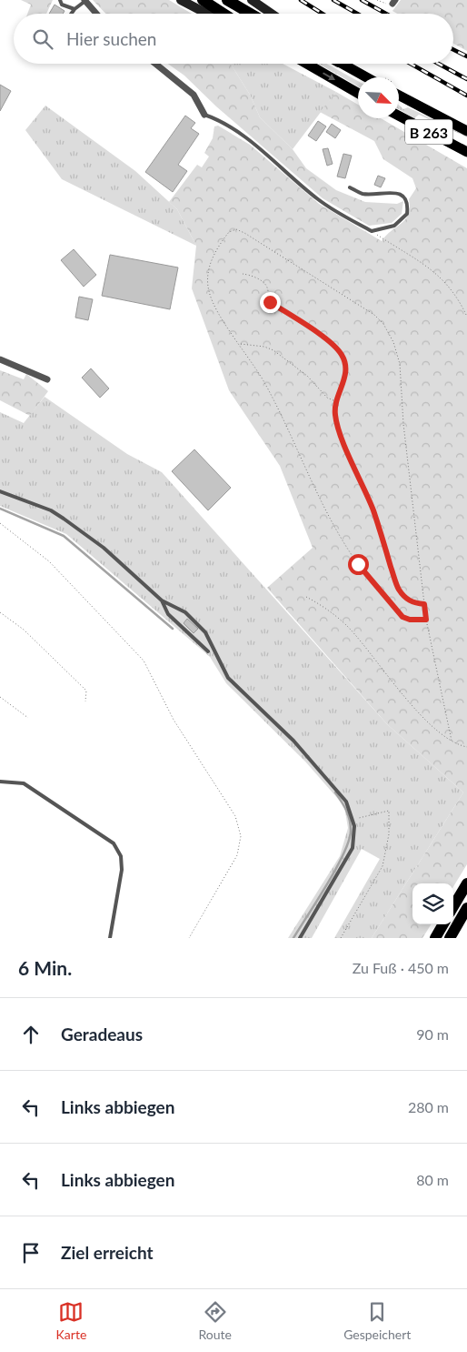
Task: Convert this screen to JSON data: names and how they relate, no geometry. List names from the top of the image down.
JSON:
{
  "streets": {
    "main road": ["B 263"]
  },
  "north": "bottom right",
  "page": {
    "search": "Hier suchen",
    "heading": ["6 Min.", "Zu Fuß · 450 m"],
    "list": [
      ["Geradeaus", "90 m"],
      ["Links abbiegen", "280 m"],
      ["Links abbiegen", "80 m"],
      "Ziel erreicht"
    ],
    "nav": ["Karte", "Route", "Gespeichert"]
  }
}
